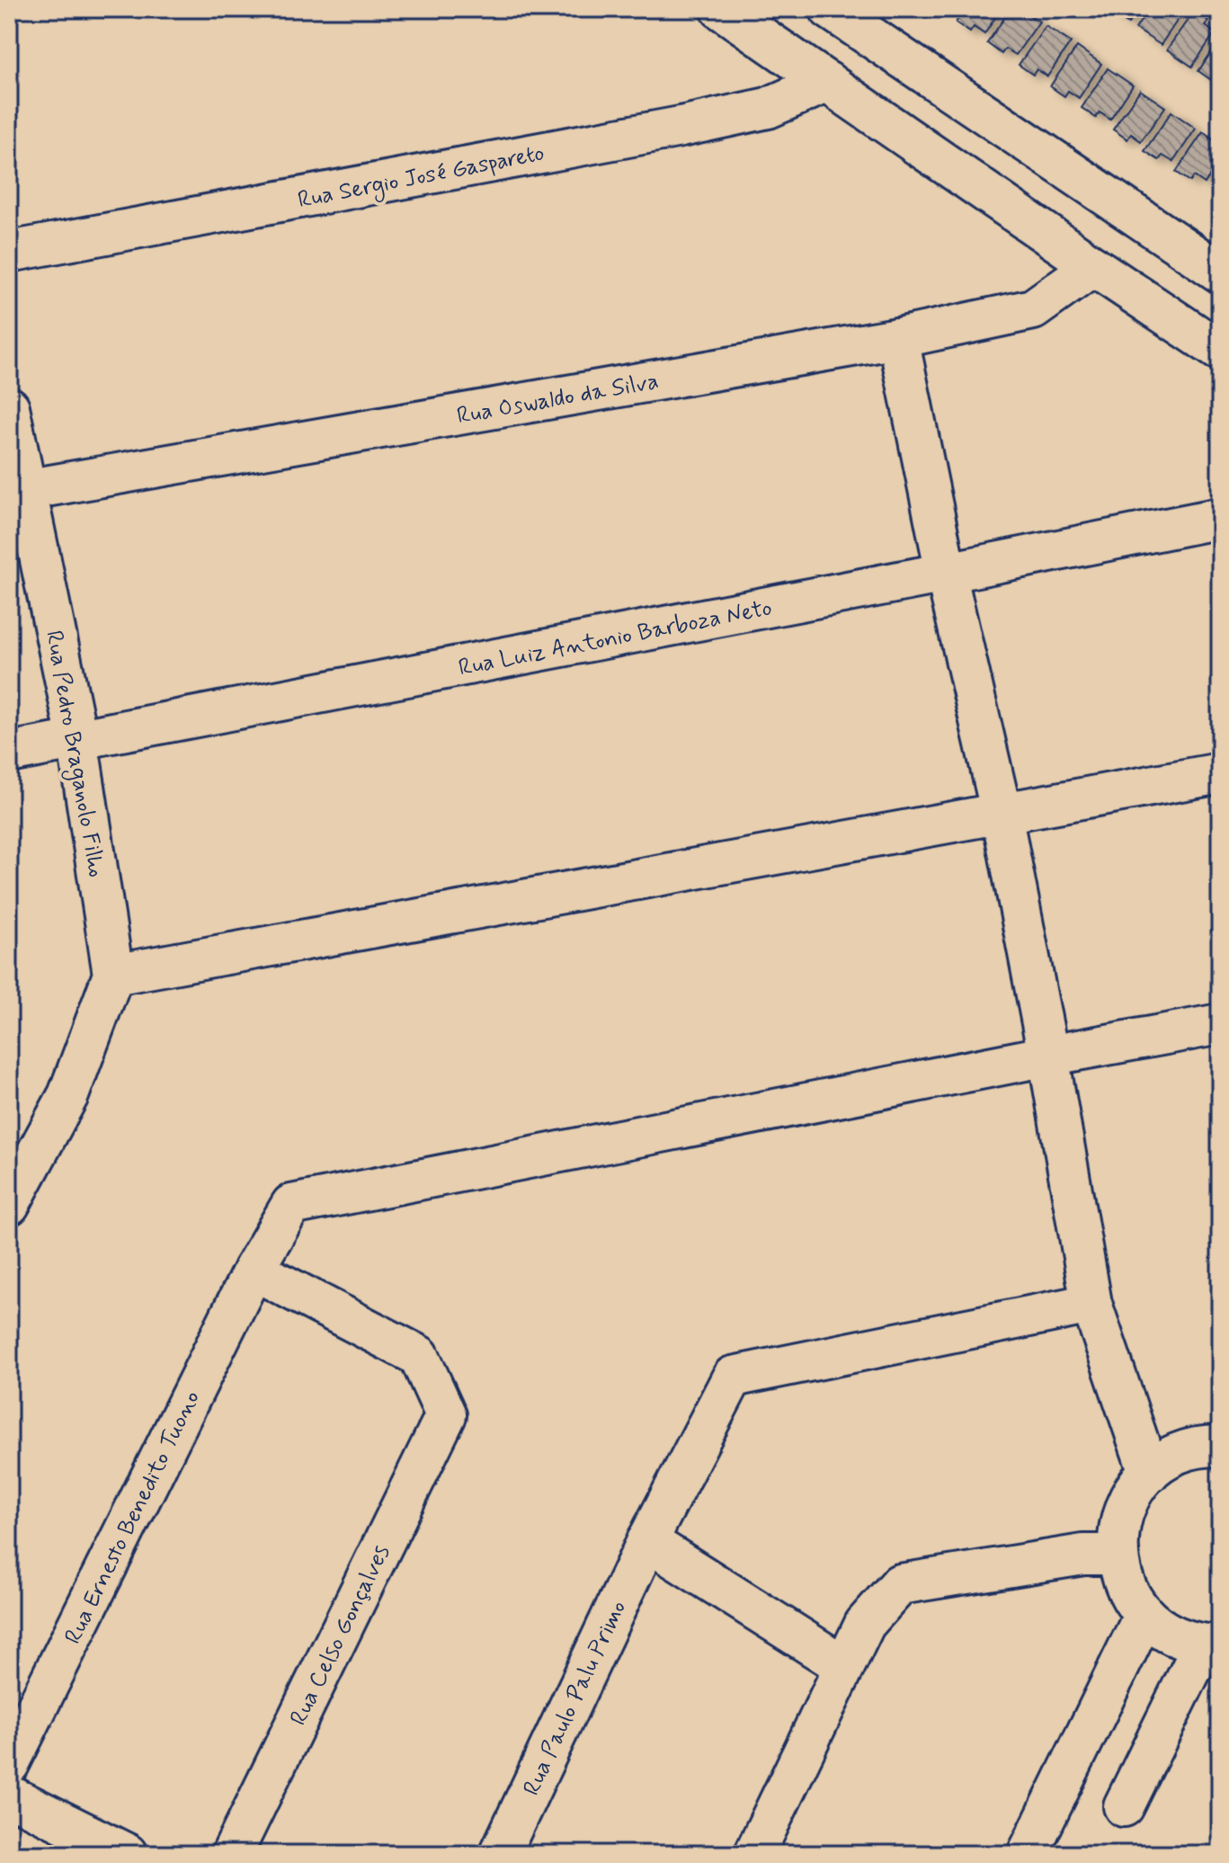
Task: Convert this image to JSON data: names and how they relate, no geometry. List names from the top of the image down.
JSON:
{
  "streets": {
    "street": [
      "Rua Sergio José Gaspareto",
      "Rua Oswaldo da Silva",
      "Rua Luiz Antonio Barboza Neto",
      "Rua Pedro Braganolo Filho",
      "Rua Ernesto Benedito Tuono",
      "Rua Celso Gonçalves",
      "Rua Paulo Palu Primo"
    ]
  },
  "crossings": [
    ["Rua Oswaldo da Silva", "Rua Pedro Braganolo Filho"],
    ["Rua Luiz Antonio Barboza Neto", "Rua Pedro Braganolo Filho"],
    ["Rua Ernesto Benedito Tuono", "Rua Celso Gonçalves"]
  ]
}
